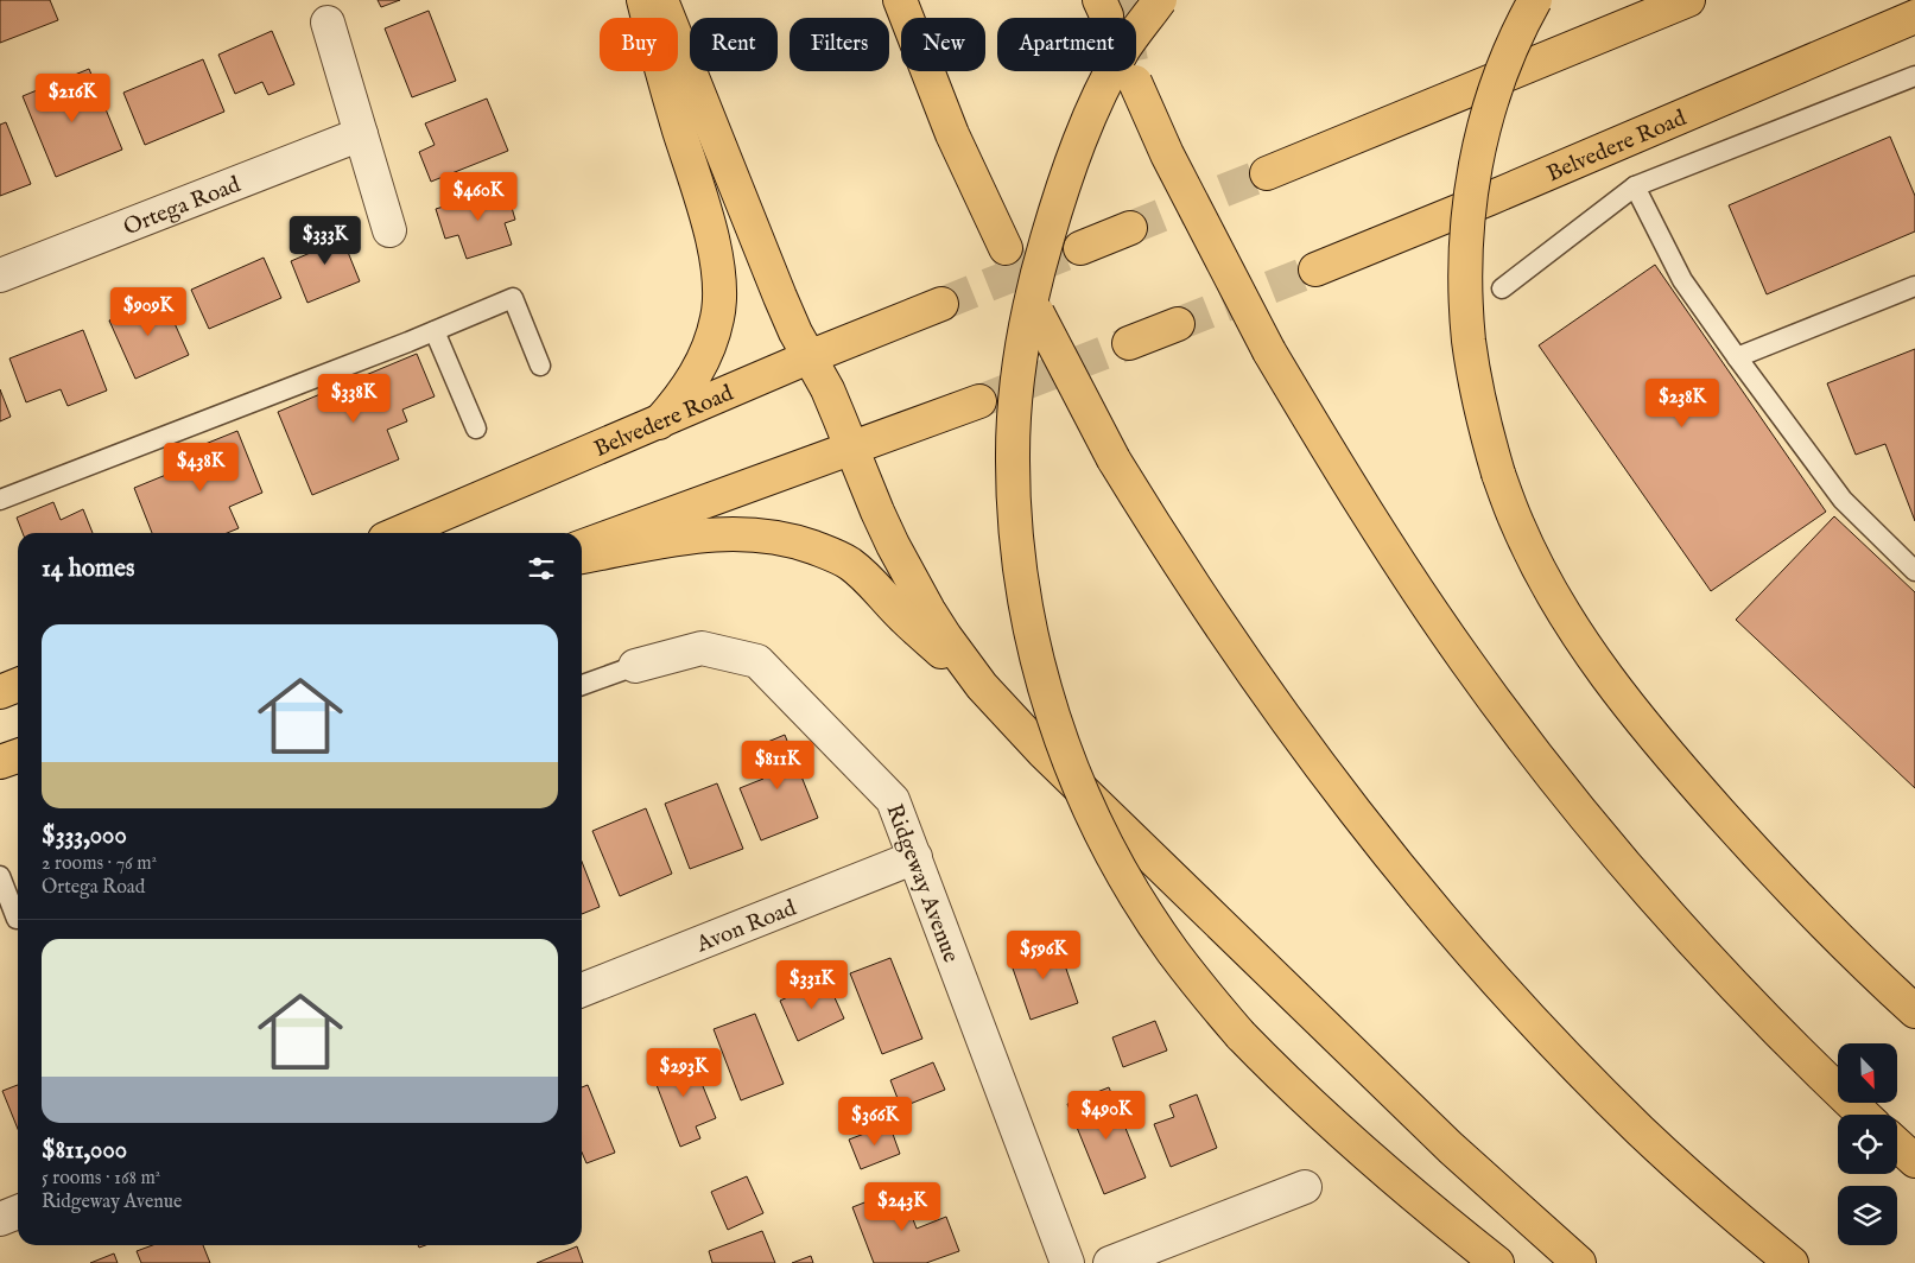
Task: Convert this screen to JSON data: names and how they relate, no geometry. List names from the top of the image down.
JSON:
{
  "streets": {
    "main road": ["Belvedere Road"],
    "street": ["Ortega Road", "Ridgeway Avenue", "Avon Road"]
  },
  "crossings": [
    ["Ridgeway Avenue", "Avon Road"]
  ],
  "north": "bottom right",
  "page": {
    "chip": [
      "Buy",
      "Rent",
      "Filters",
      "New",
      "Apartment"
    ],
    "price": [
      "$216K",
      "$460K",
      "$333K",
      "$909K",
      "$338K",
      "$238K",
      "$438K",
      "$811K",
      "$596K",
      "$331K",
      "$293K",
      "$490K",
      "$366K",
      "$243K"
    ],
    "heading": "14 homes",
    "list": [
      {
        "name": "$333,000",
        "note": "2 rooms · 76 m² · Ortega Road"
      },
      {
        "name": "$811,000",
        "note": "5 rooms · 168 m² · Ridgeway Avenue"
      }
    ]
  }
}
